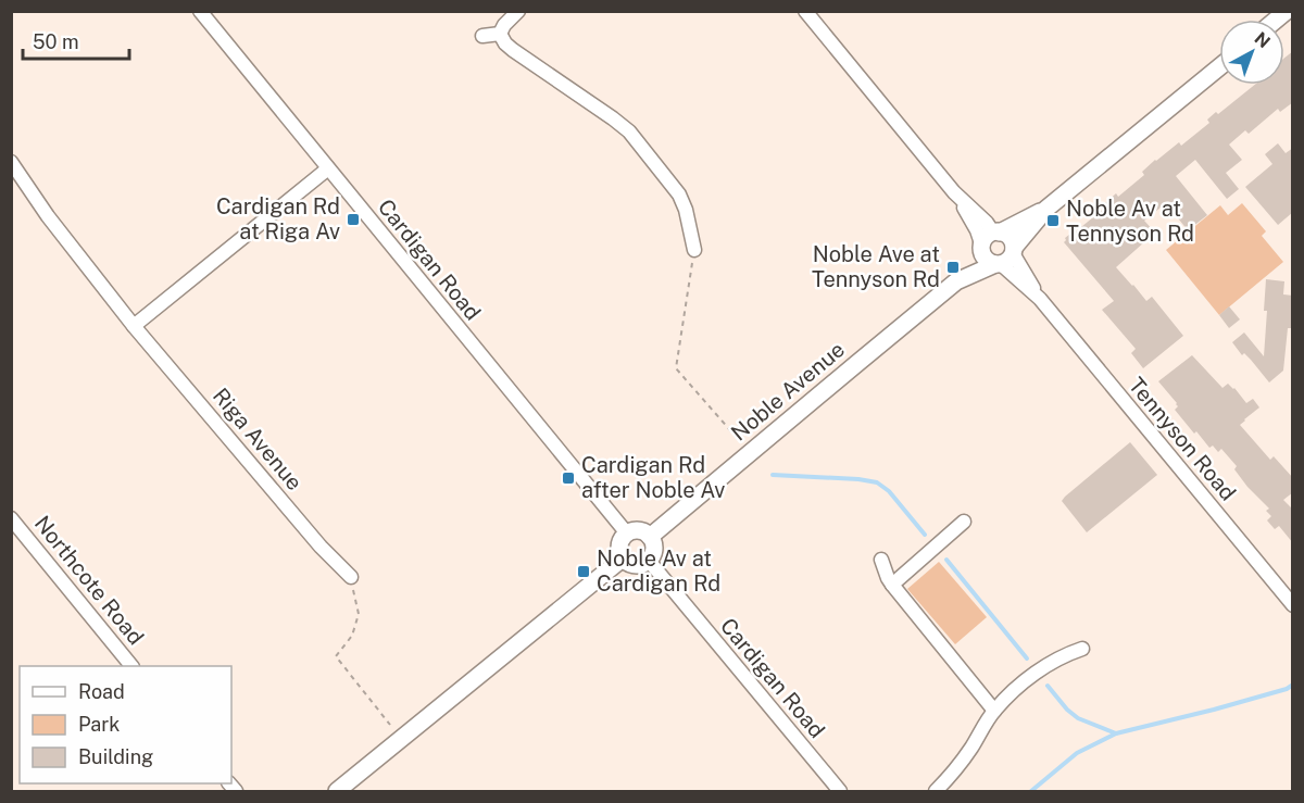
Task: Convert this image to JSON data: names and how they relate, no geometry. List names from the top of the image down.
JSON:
{
  "streets": {
    "street": [
      "Cardigan Road",
      "Noble Avenue",
      "Riga Avenue",
      "Tennyson Road",
      "Northcote Road"
    ]
  },
  "crossings": [
    ["Cardigan Road", "Noble Avenue"],
    ["Noble Avenue", "Tennyson Road"]
  ],
  "places": {
    "transit": [
      "Cardigan Rd at Riga Av",
      "Noble Av at Tennyson Rd",
      "Noble Ave at Tennyson Rd",
      "Cardigan Rd after Noble Av",
      "Noble Av at Cardigan Rd"
    ]
  },
  "legend": ["Road", "Park", "Building"],
  "scale_bar": "50 m",
  "north": "top right"
}
